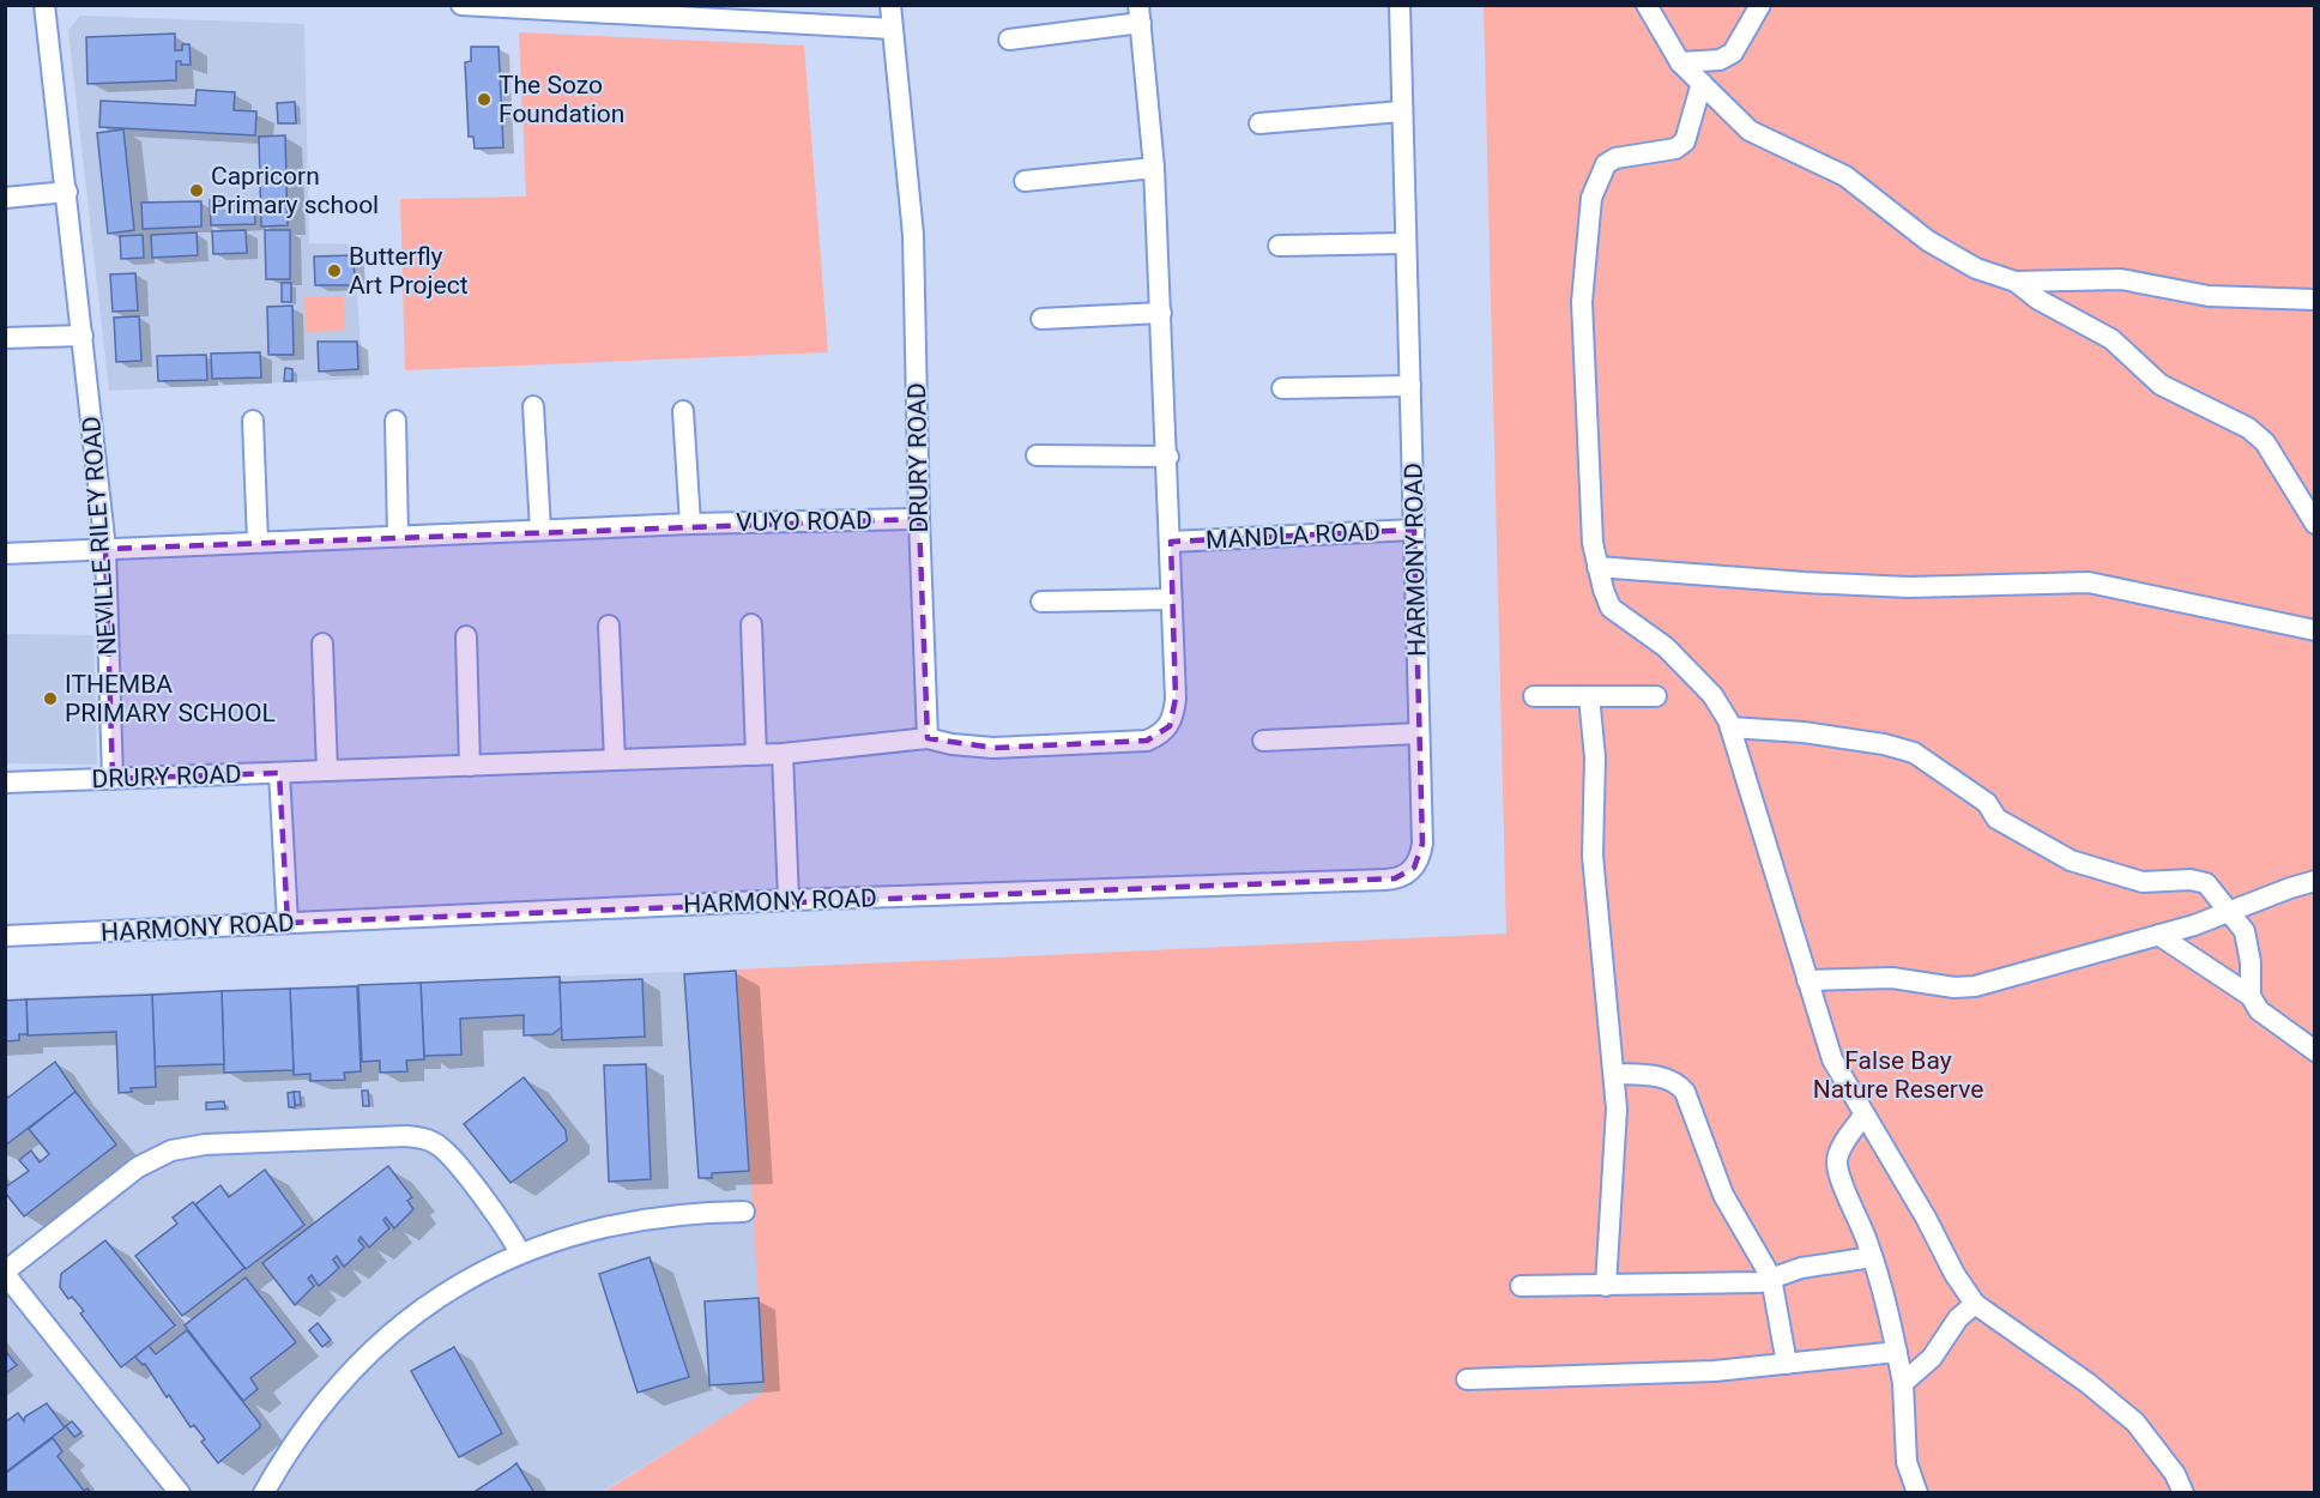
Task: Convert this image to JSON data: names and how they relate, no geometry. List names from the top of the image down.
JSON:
{
  "streets": {
    "street": [
      "DRURY ROAD",
      "VUYO ROAD",
      "NEVILLE RILEY ROAD",
      "MANDLA ROAD",
      "HARMONY ROAD"
    ]
  },
  "crossings": [
    ["DRURY ROAD", "VUYO ROAD"],
    ["DRURY ROAD", "NEVILLE RILEY ROAD"],
    ["VUYO ROAD", "NEVILLE RILEY ROAD"],
    ["MANDLA ROAD", "HARMONY ROAD"]
  ],
  "parks": ["False Bay Nature Reserve"],
  "places": [
    "The Sozo Foundation",
    "Capricorn Primary school",
    "Butterfly Art Project",
    "ITHEMBA PRIMARY SCHOOL"
  ]
}
